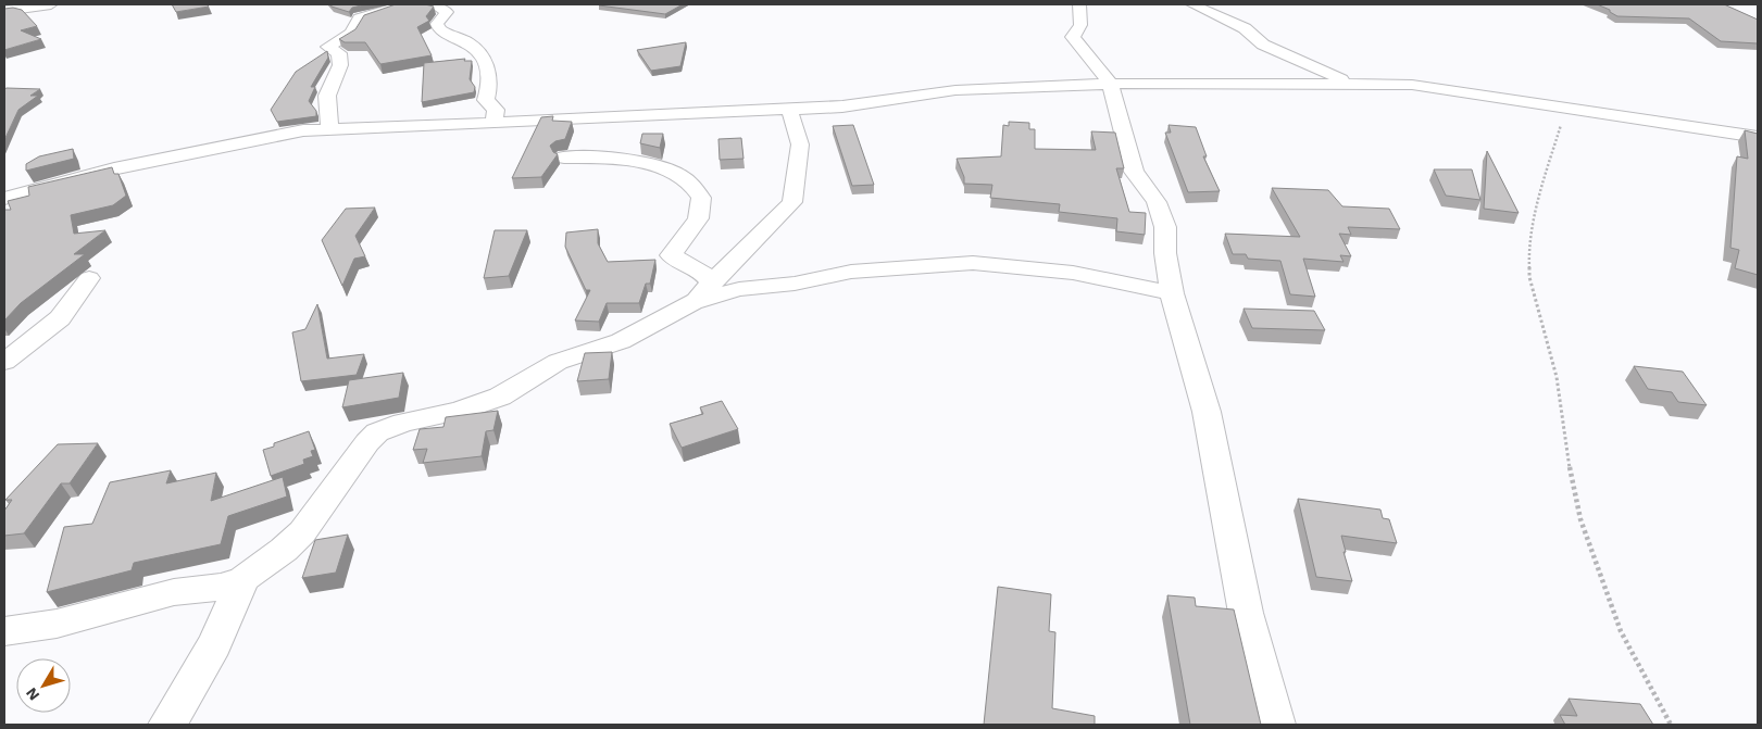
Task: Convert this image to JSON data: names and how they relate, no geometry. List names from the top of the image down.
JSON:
{
  "north": "bottom left"
}
